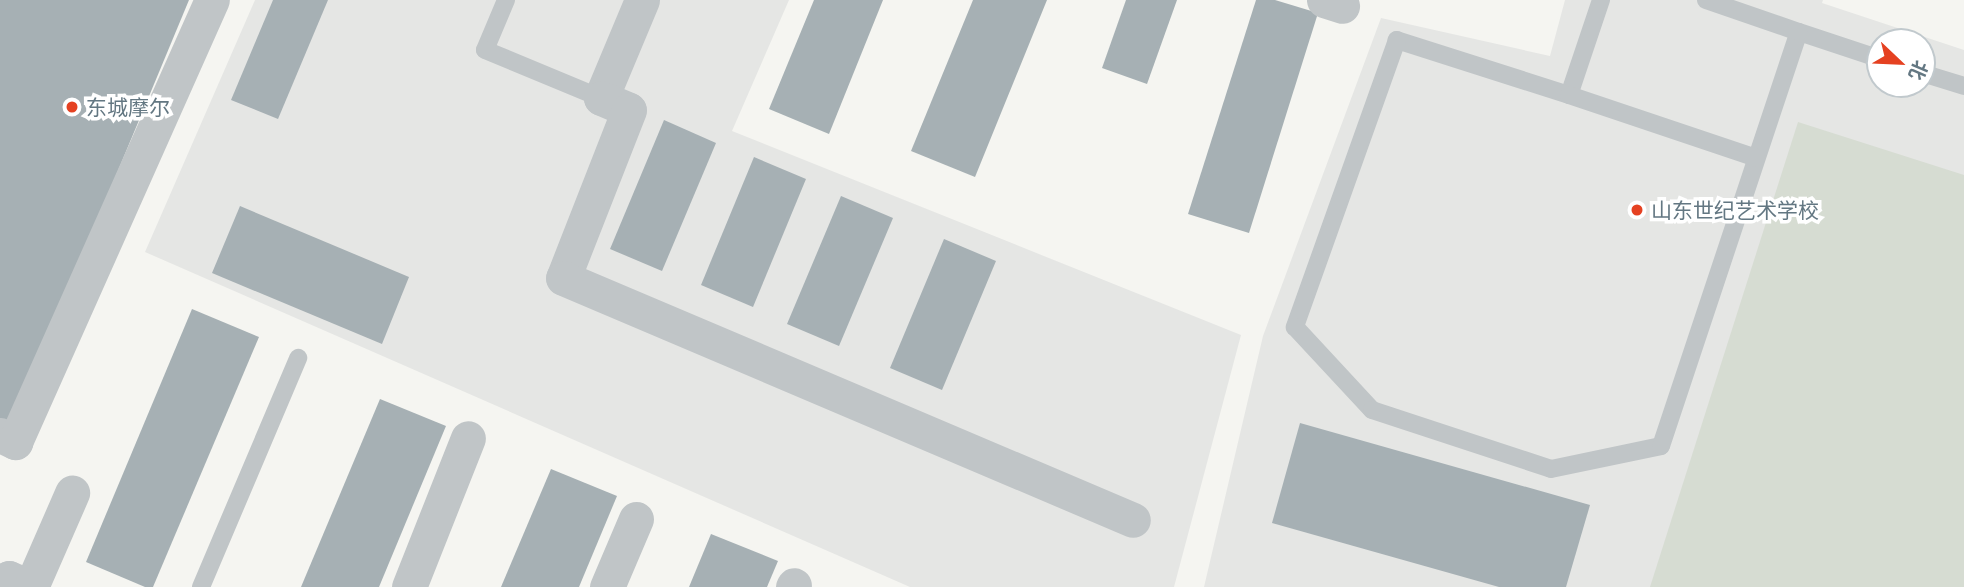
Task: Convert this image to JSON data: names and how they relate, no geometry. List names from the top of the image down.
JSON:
{
  "places": ["东城摩尔", "山东世纪艺术学校"],
  "north": "bottom right"
}
